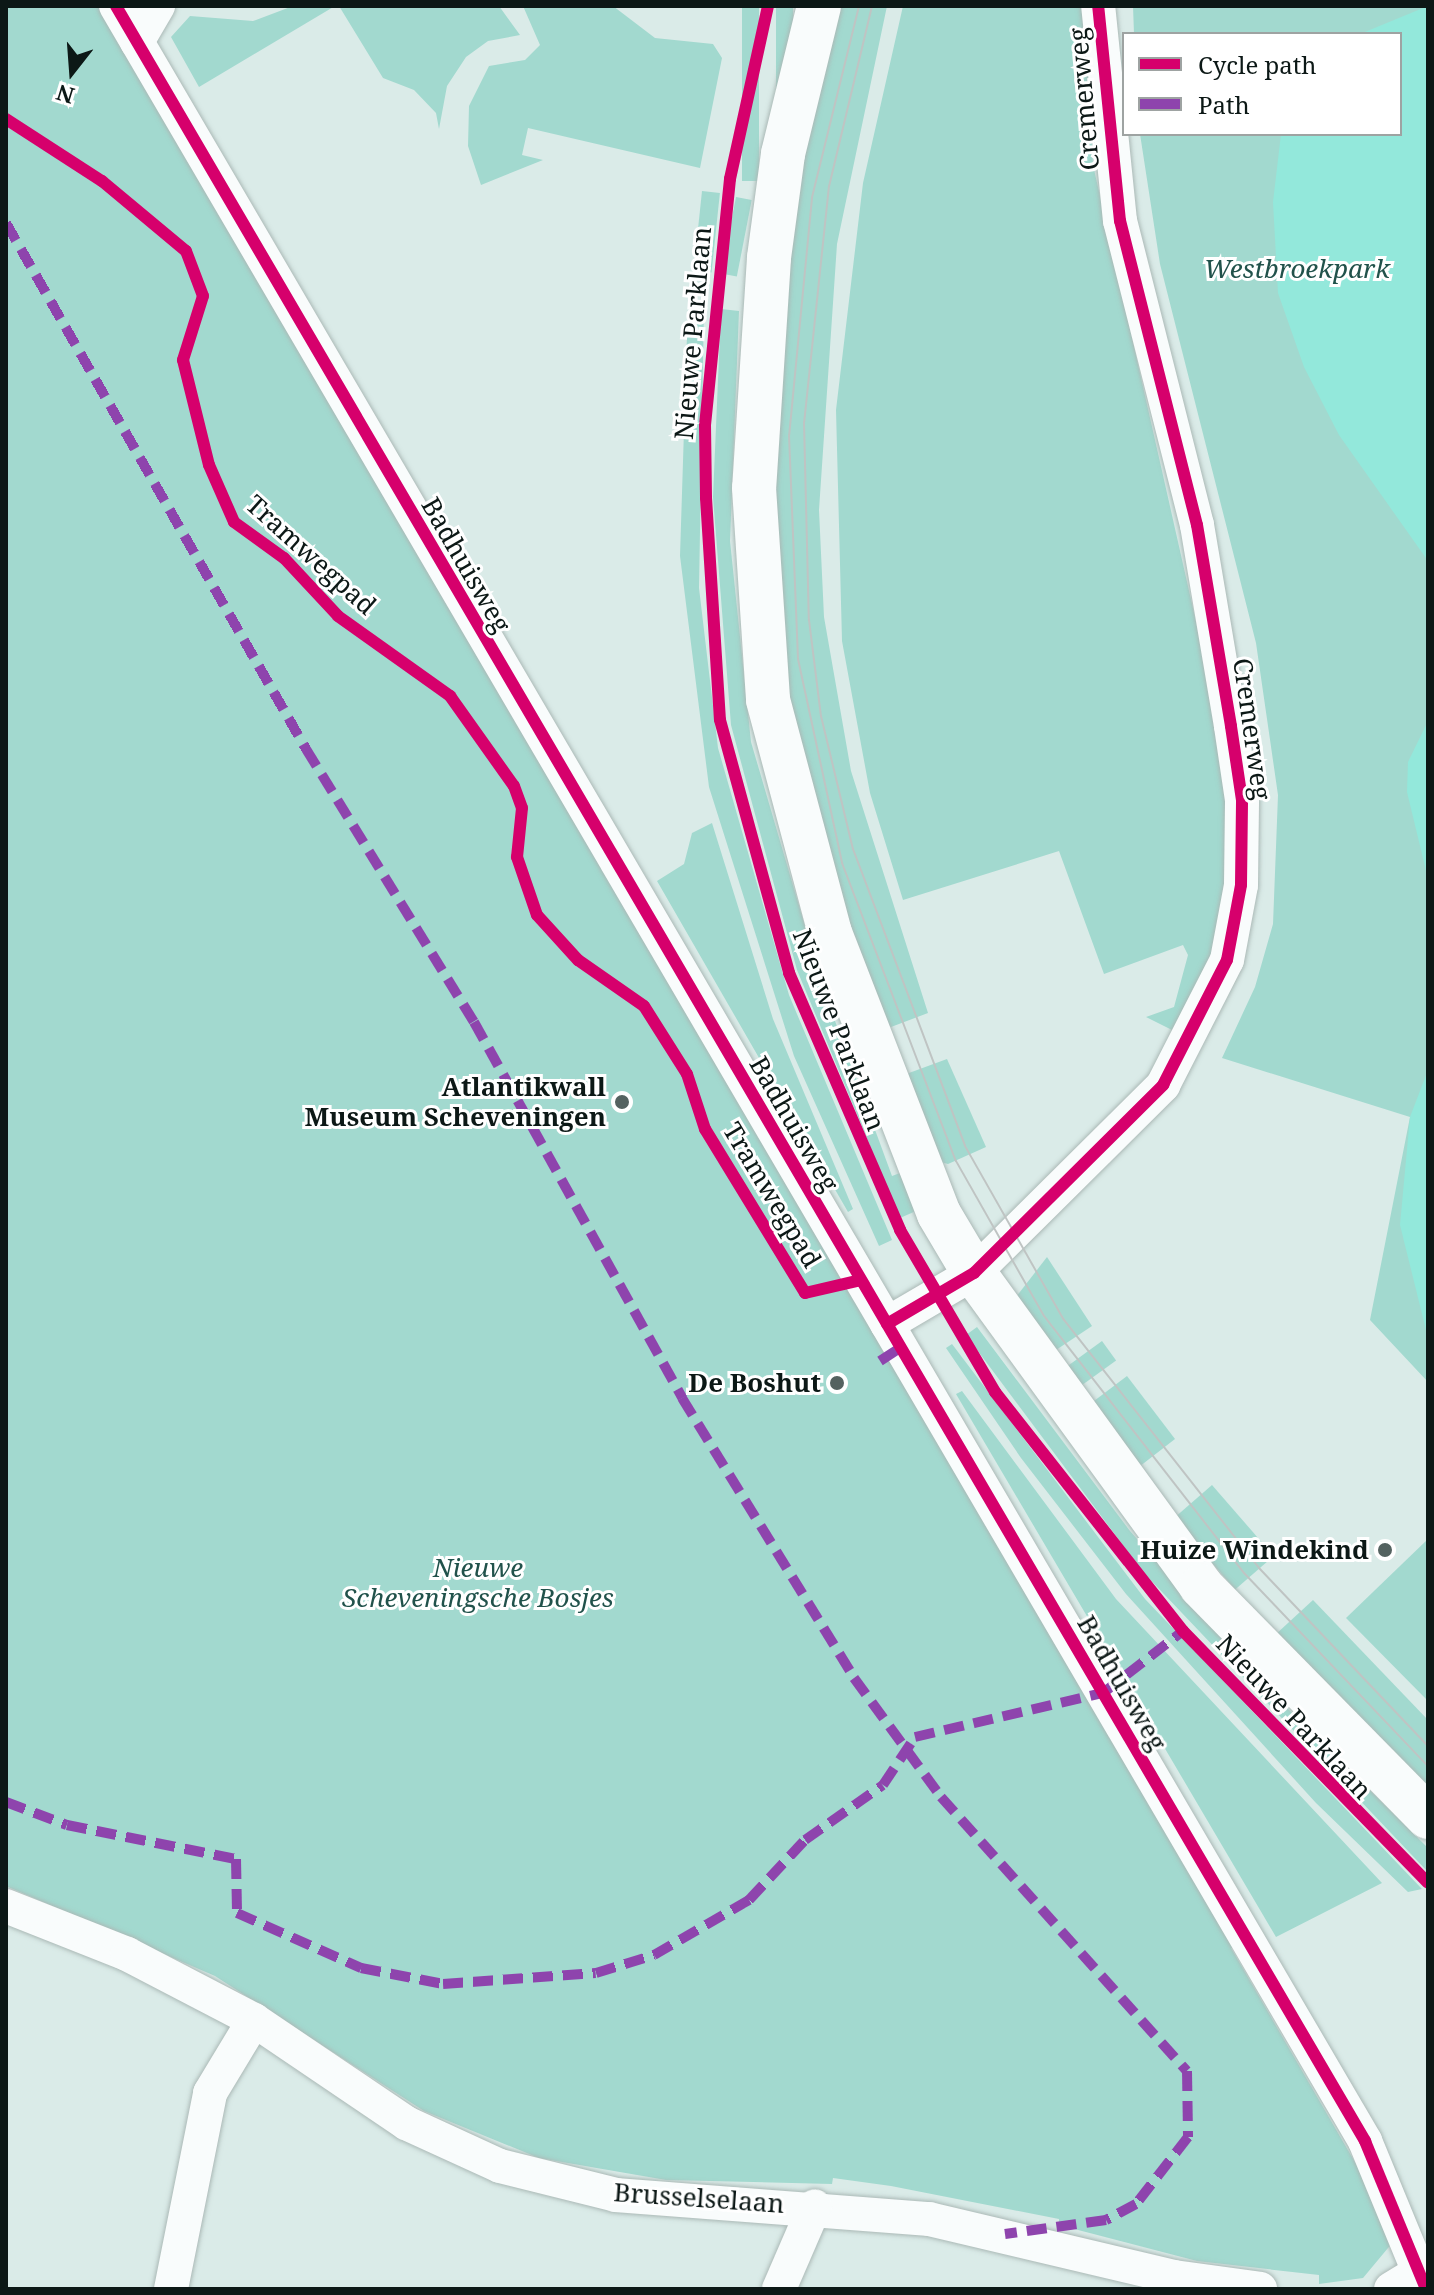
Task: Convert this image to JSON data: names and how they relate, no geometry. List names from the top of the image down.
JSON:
{
  "streets": {
    "main road": ["Nieuwe Parklaan"],
    "street": ["Cremerweg", "Badhuisweg", "Brusselselaan"],
    "cycle path": ["Tramwegpad"]
  },
  "crossings": [
    ["Cremerweg", "Nieuwe Parklaan"],
    ["Cremerweg", "Badhuisweg"]
  ],
  "parks": ["Westbroekpark", "Nieuwe Scheveningsche Bosjes"],
  "places": ["Atlantikwall Museum Scheveningen", "De Boshut", "Huize Windekind"],
  "legend": ["Cycle path", "Path"],
  "north": "bottom"
}
